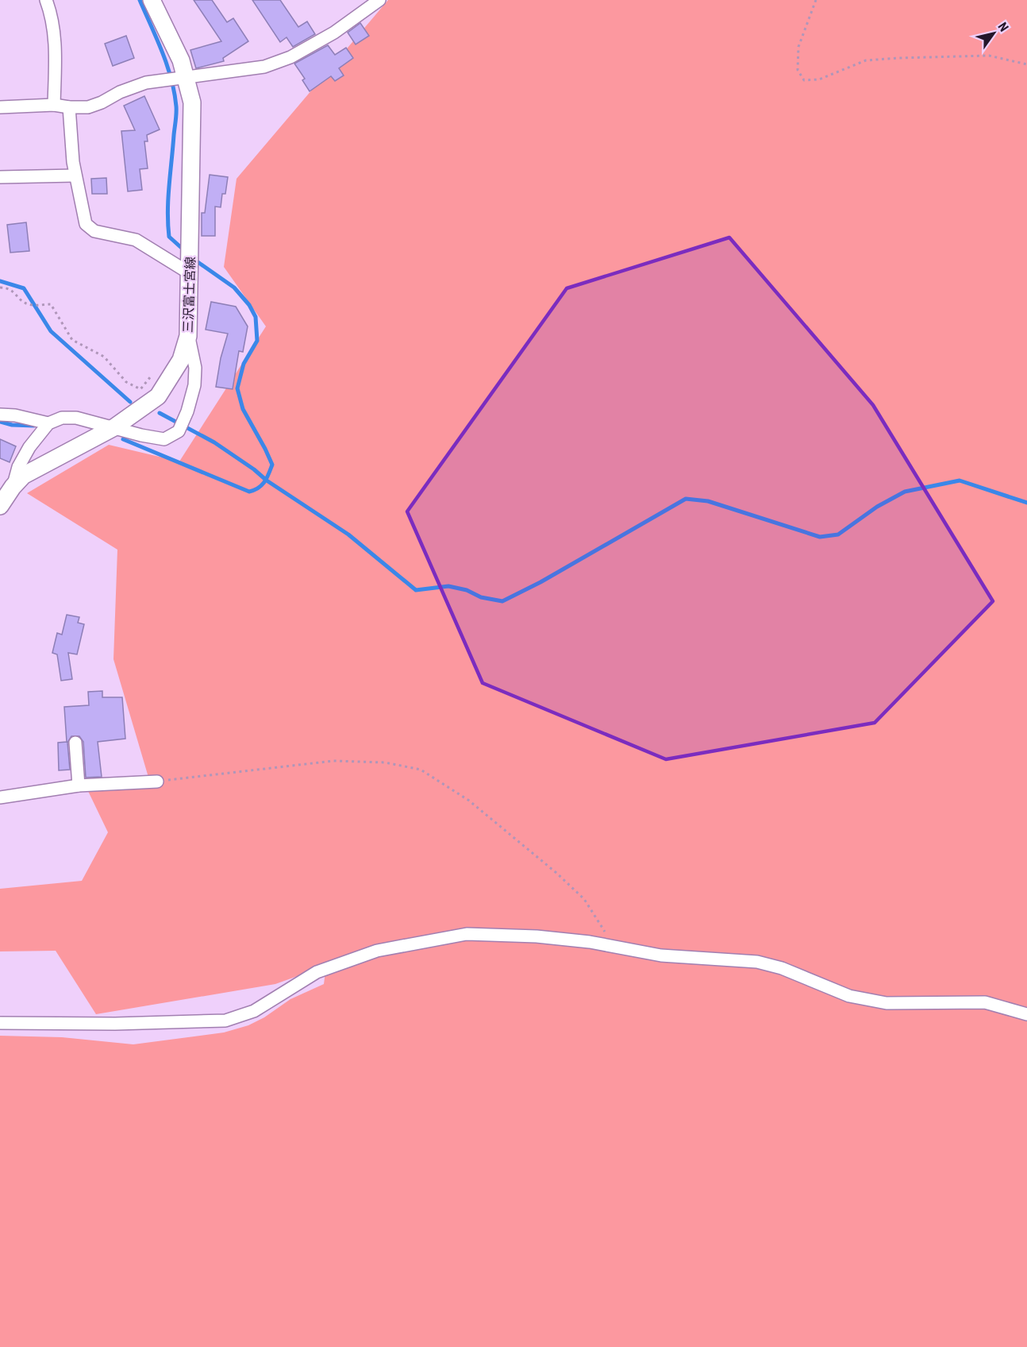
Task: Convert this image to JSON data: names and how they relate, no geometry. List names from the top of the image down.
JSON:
{
  "streets": {
    "main road": ["三沢富士宮線"]
  },
  "north": "top right"
}
